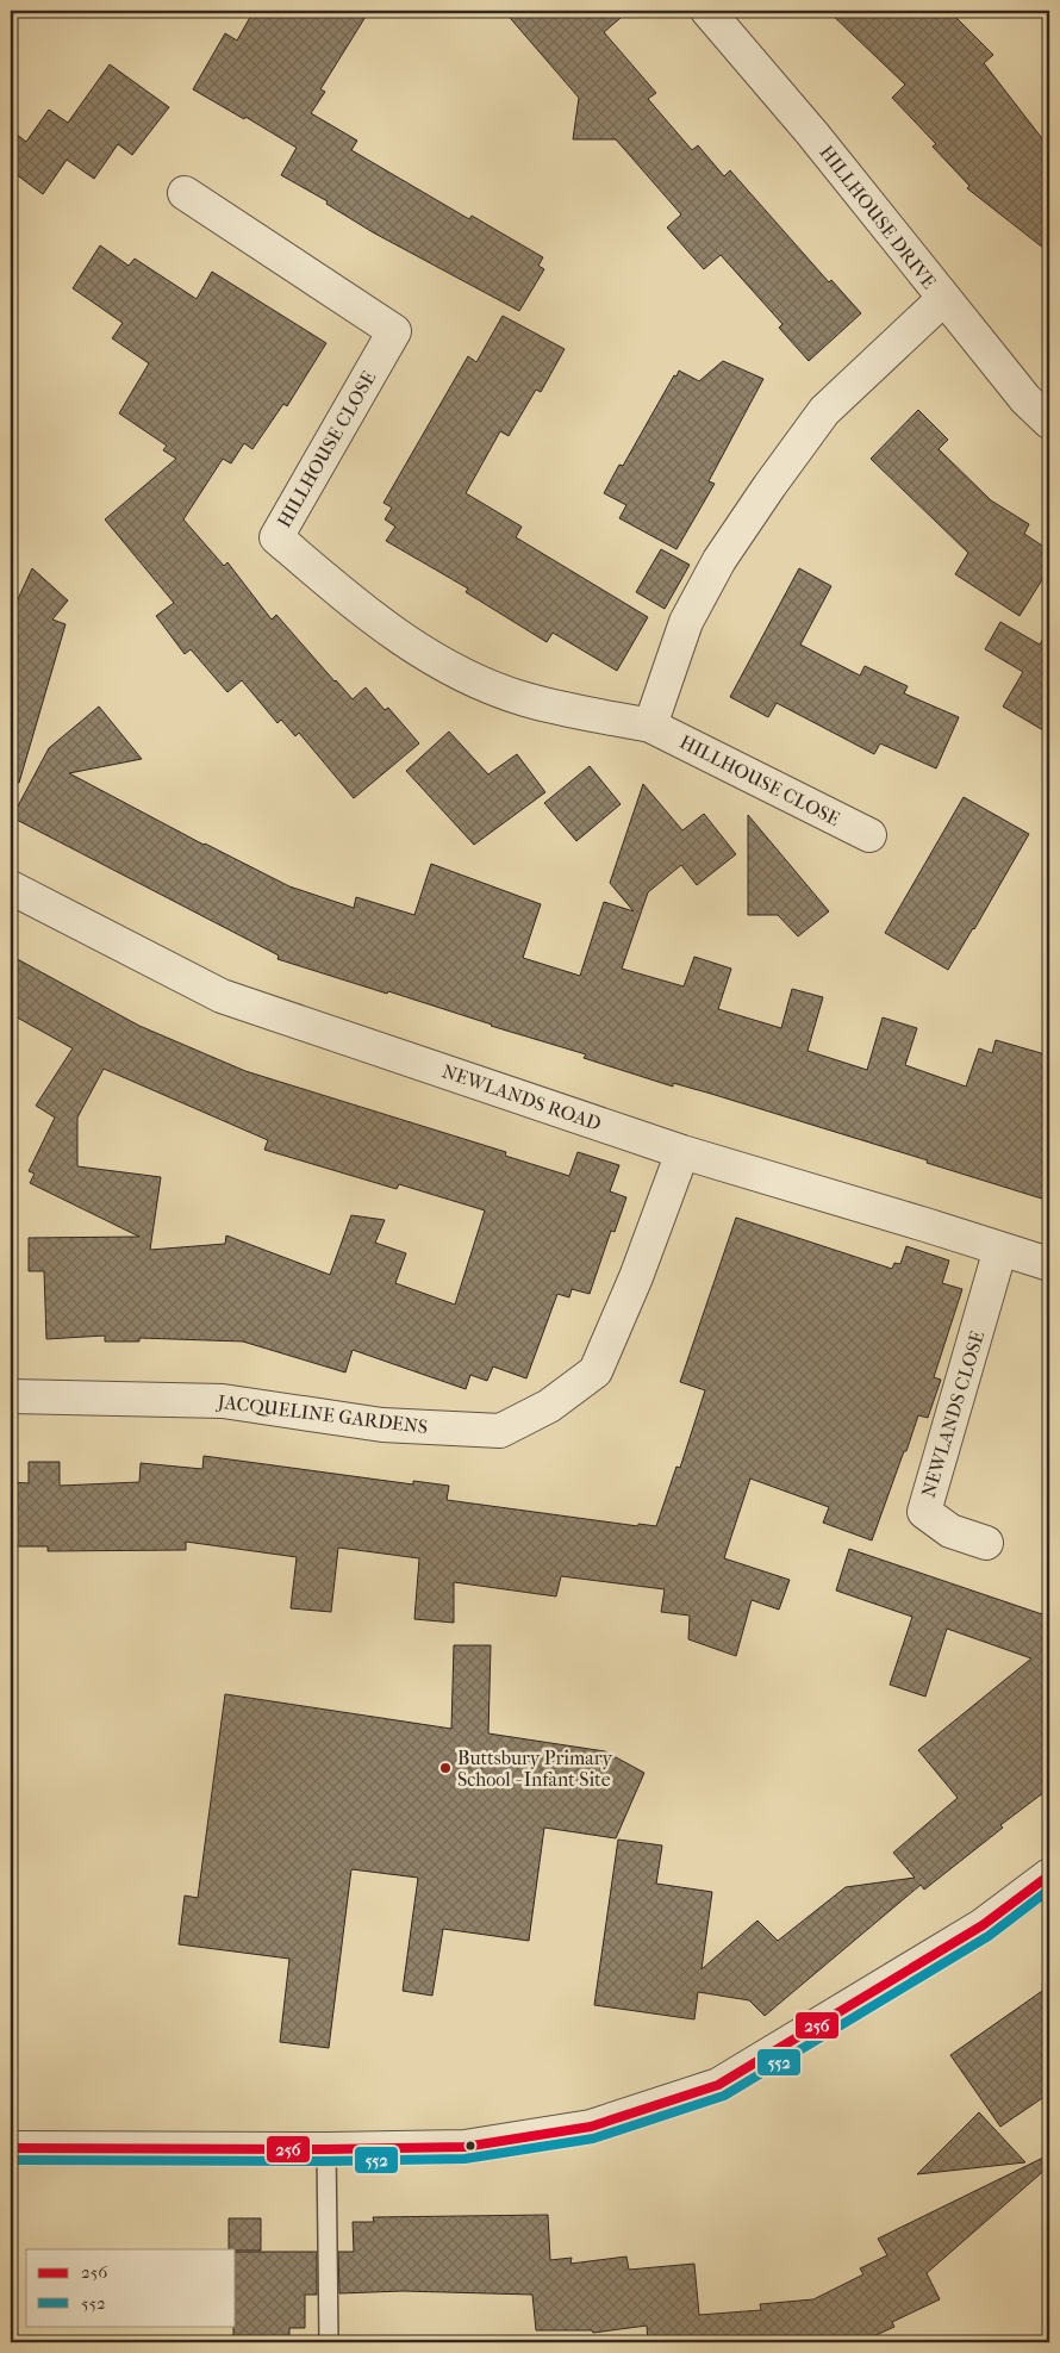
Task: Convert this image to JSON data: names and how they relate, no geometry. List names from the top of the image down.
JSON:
{
  "streets": {
    "street": [
      "HILLHOUSE DRIVE",
      "HILLHOUSE CLOSE",
      "NEWLANDS ROAD",
      "JACQUELINE GARDENS",
      "NEWLANDS CLOSE"
    ]
  },
  "crossings": [
    ["NEWLANDS ROAD", "JACQUELINE GARDENS"],
    ["NEWLANDS ROAD", "NEWLANDS CLOSE"]
  ],
  "places": ["Buttsbury Primary School - Infant Site"],
  "lines": ["transit line 256", "transit line 552"],
  "legend": ["256", "552"]
}
